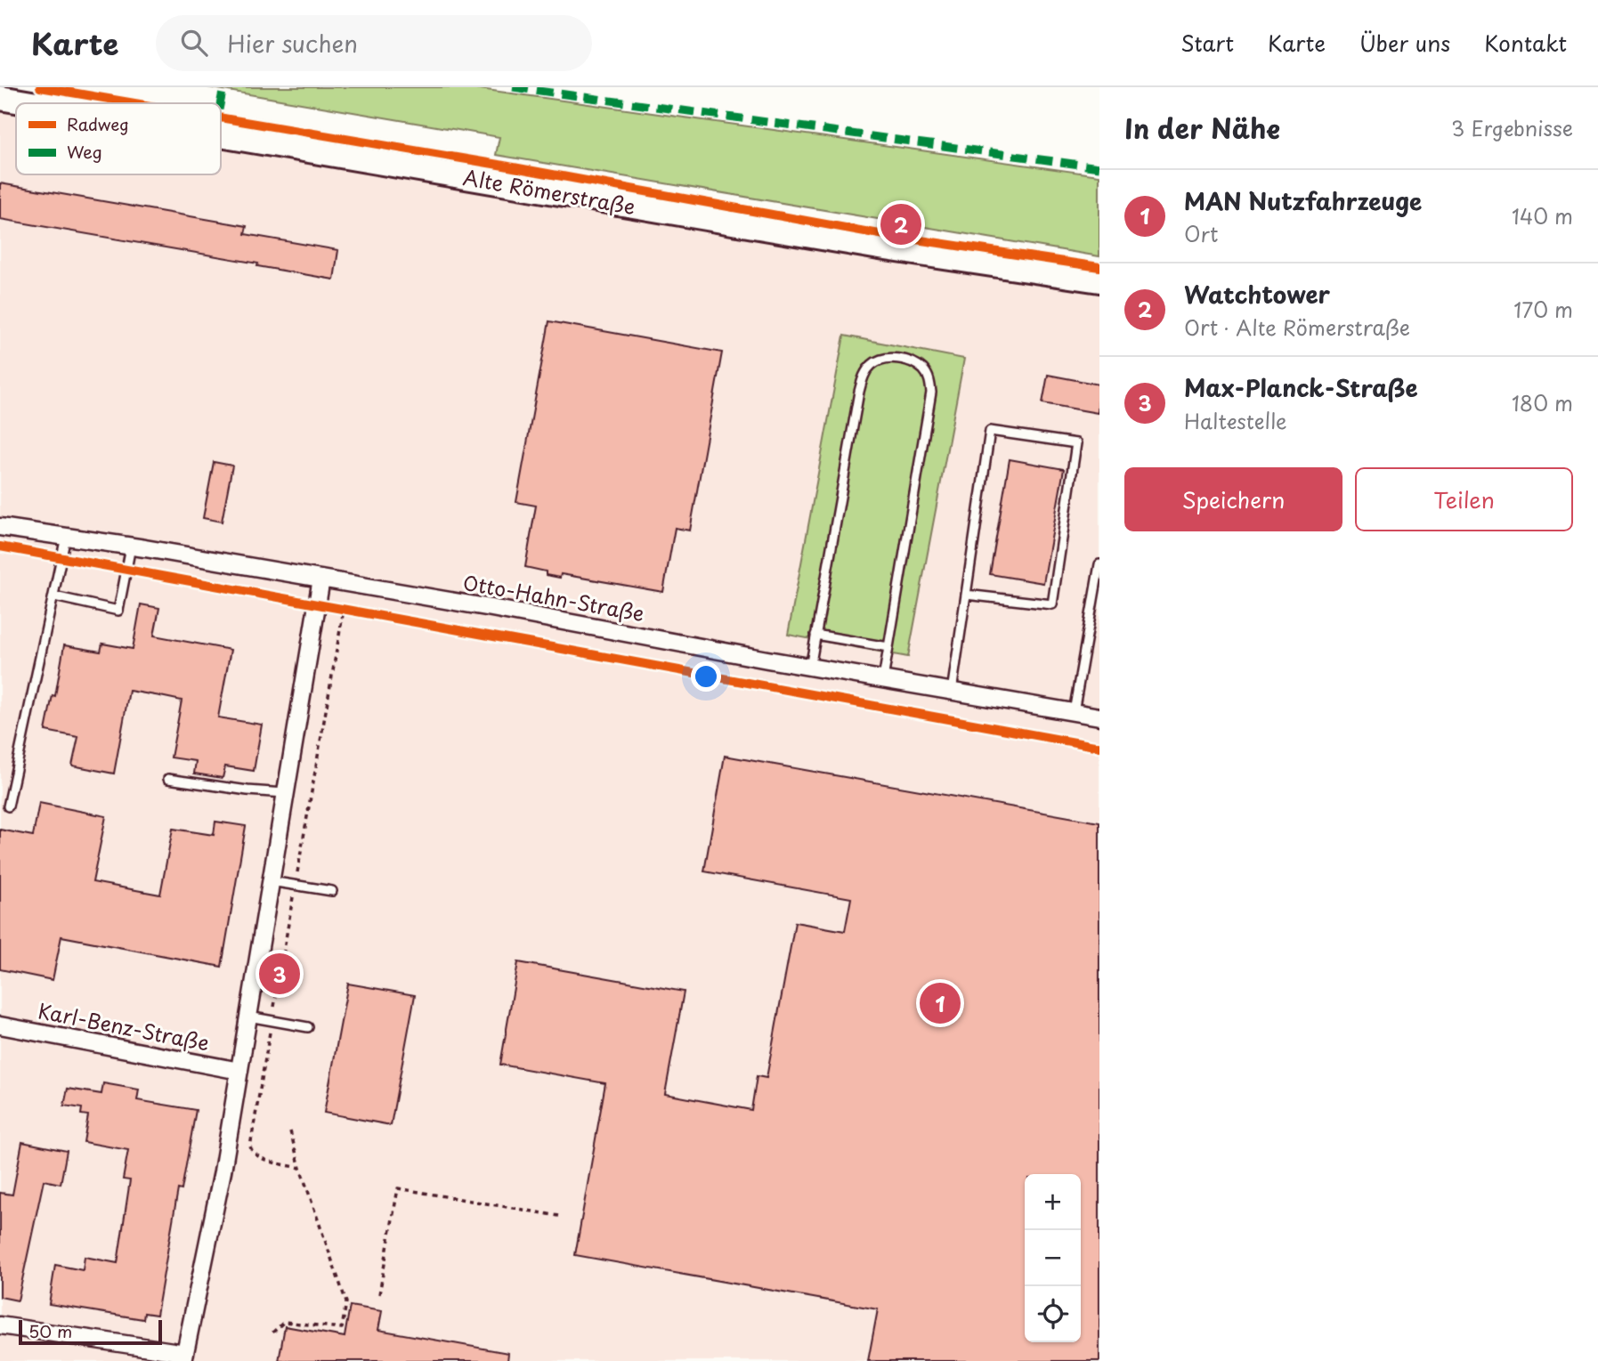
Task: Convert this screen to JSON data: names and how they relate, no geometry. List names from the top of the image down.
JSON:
{
  "streets": {
    "main road": ["Alte Römerstraße"],
    "street": ["Otto-Hahn-Straße", "Karl-Benz-Straße"]
  },
  "legend": ["Radweg", "Weg"],
  "scale_bar": "50 m",
  "page": {
    "header": "Karte",
    "search": "Hier suchen",
    "nav": [
      "Start",
      "Karte",
      "Über uns",
      "Kontakt"
    ],
    "heading": ["In der Nähe", "3 Ergebnisse"],
    "list": [
      {
        "mark": "1",
        "name": "MAN Nutzfahrzeuge",
        "note": "Ort",
        "value": "140 m"
      },
      {
        "mark": "2",
        "name": "Watchtower",
        "note": "Ort · Alte Römerstraße",
        "value": "170 m"
      },
      {
        "mark": "3",
        "name": "Max-Planck-Straße",
        "note": "Haltestelle",
        "value": "180 m"
      }
    ],
    "pins": ["2", "3", "1"],
    "buttons": ["Speichern", "Teilen"],
    "map_buttons": ["+", "−"],
    "scale": "50 m"
  }
}
